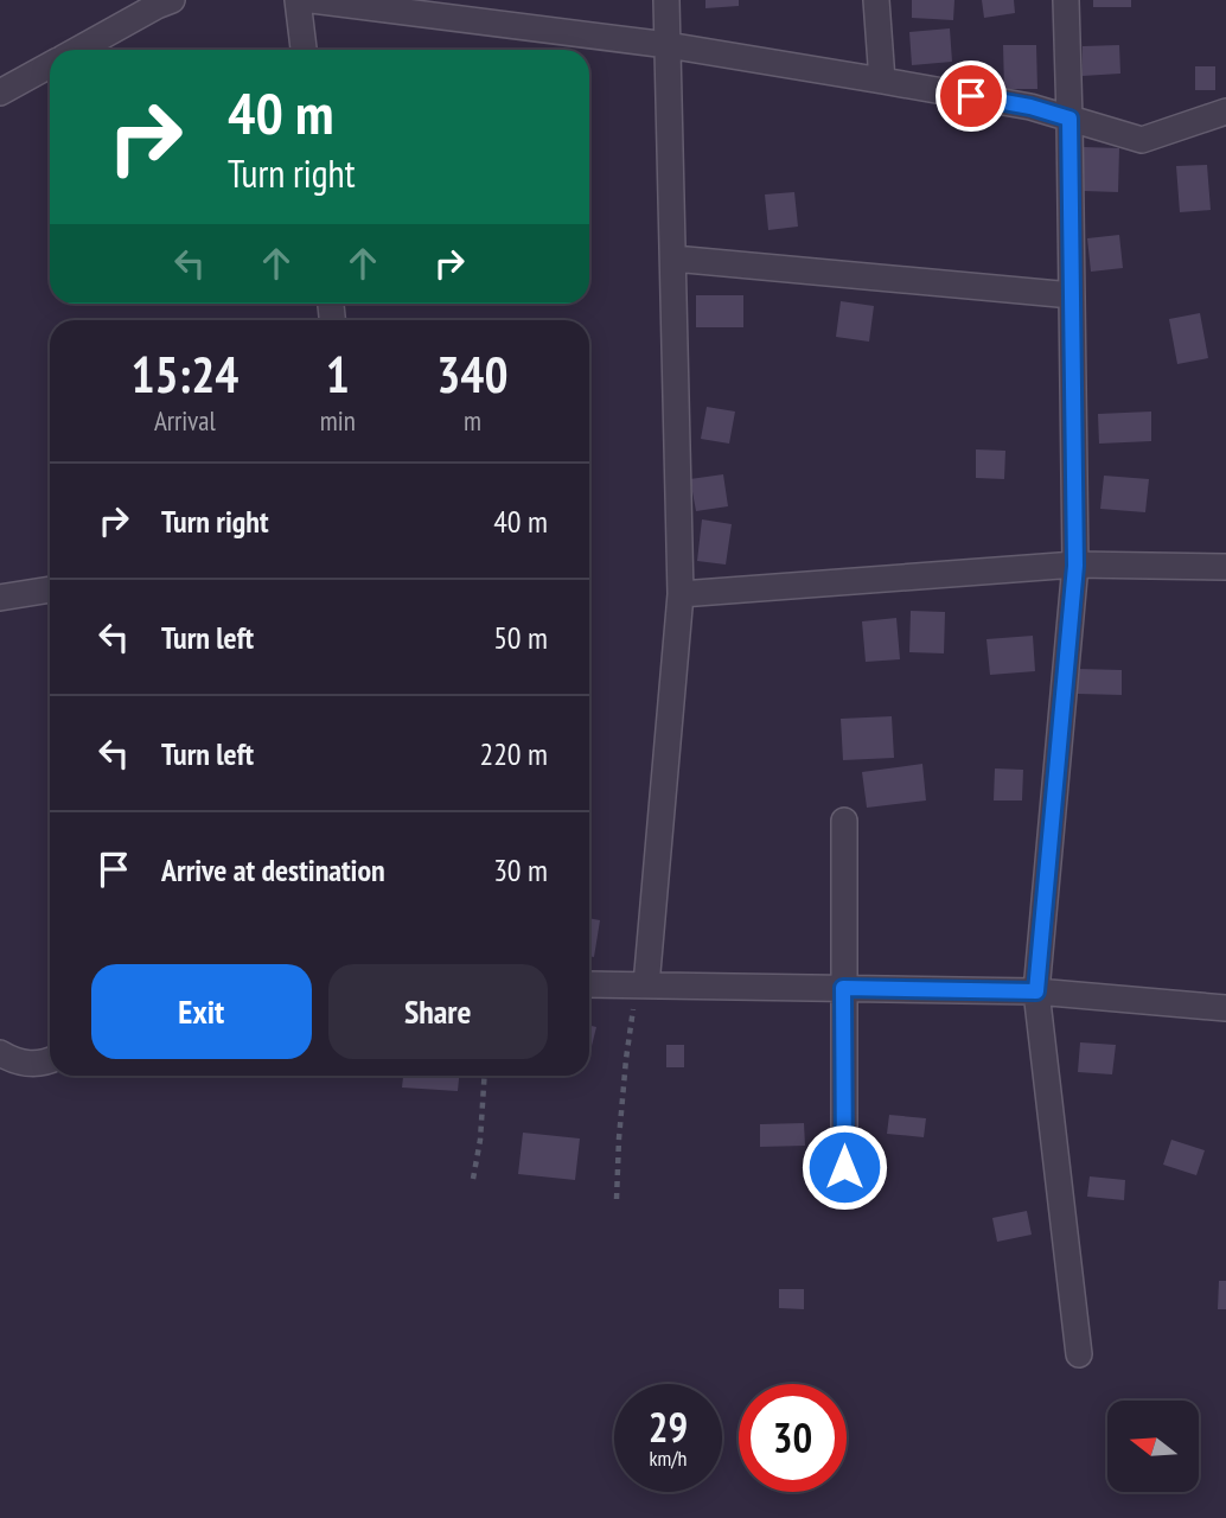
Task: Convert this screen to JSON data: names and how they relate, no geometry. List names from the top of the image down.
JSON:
{
  "north": "left",
  "page": {
    "turn": ["40 m", "Turn right"],
    "eta": [
      "15:24",
      "Arrival",
      "1",
      "min",
      "340",
      "m"
    ],
    "list": [
      {
        "name": "Turn right",
        "value": "40 m"
      },
      {
        "name": "Turn left",
        "value": "50 m"
      },
      {
        "name": "Turn left",
        "value": "220 m"
      },
      {
        "name": "Arrive at destination",
        "value": "30 m"
      }
    ],
    "buttons": ["Exit", "Share"],
    "speed": "29 km/h",
    "limit": "30"
  }
}
